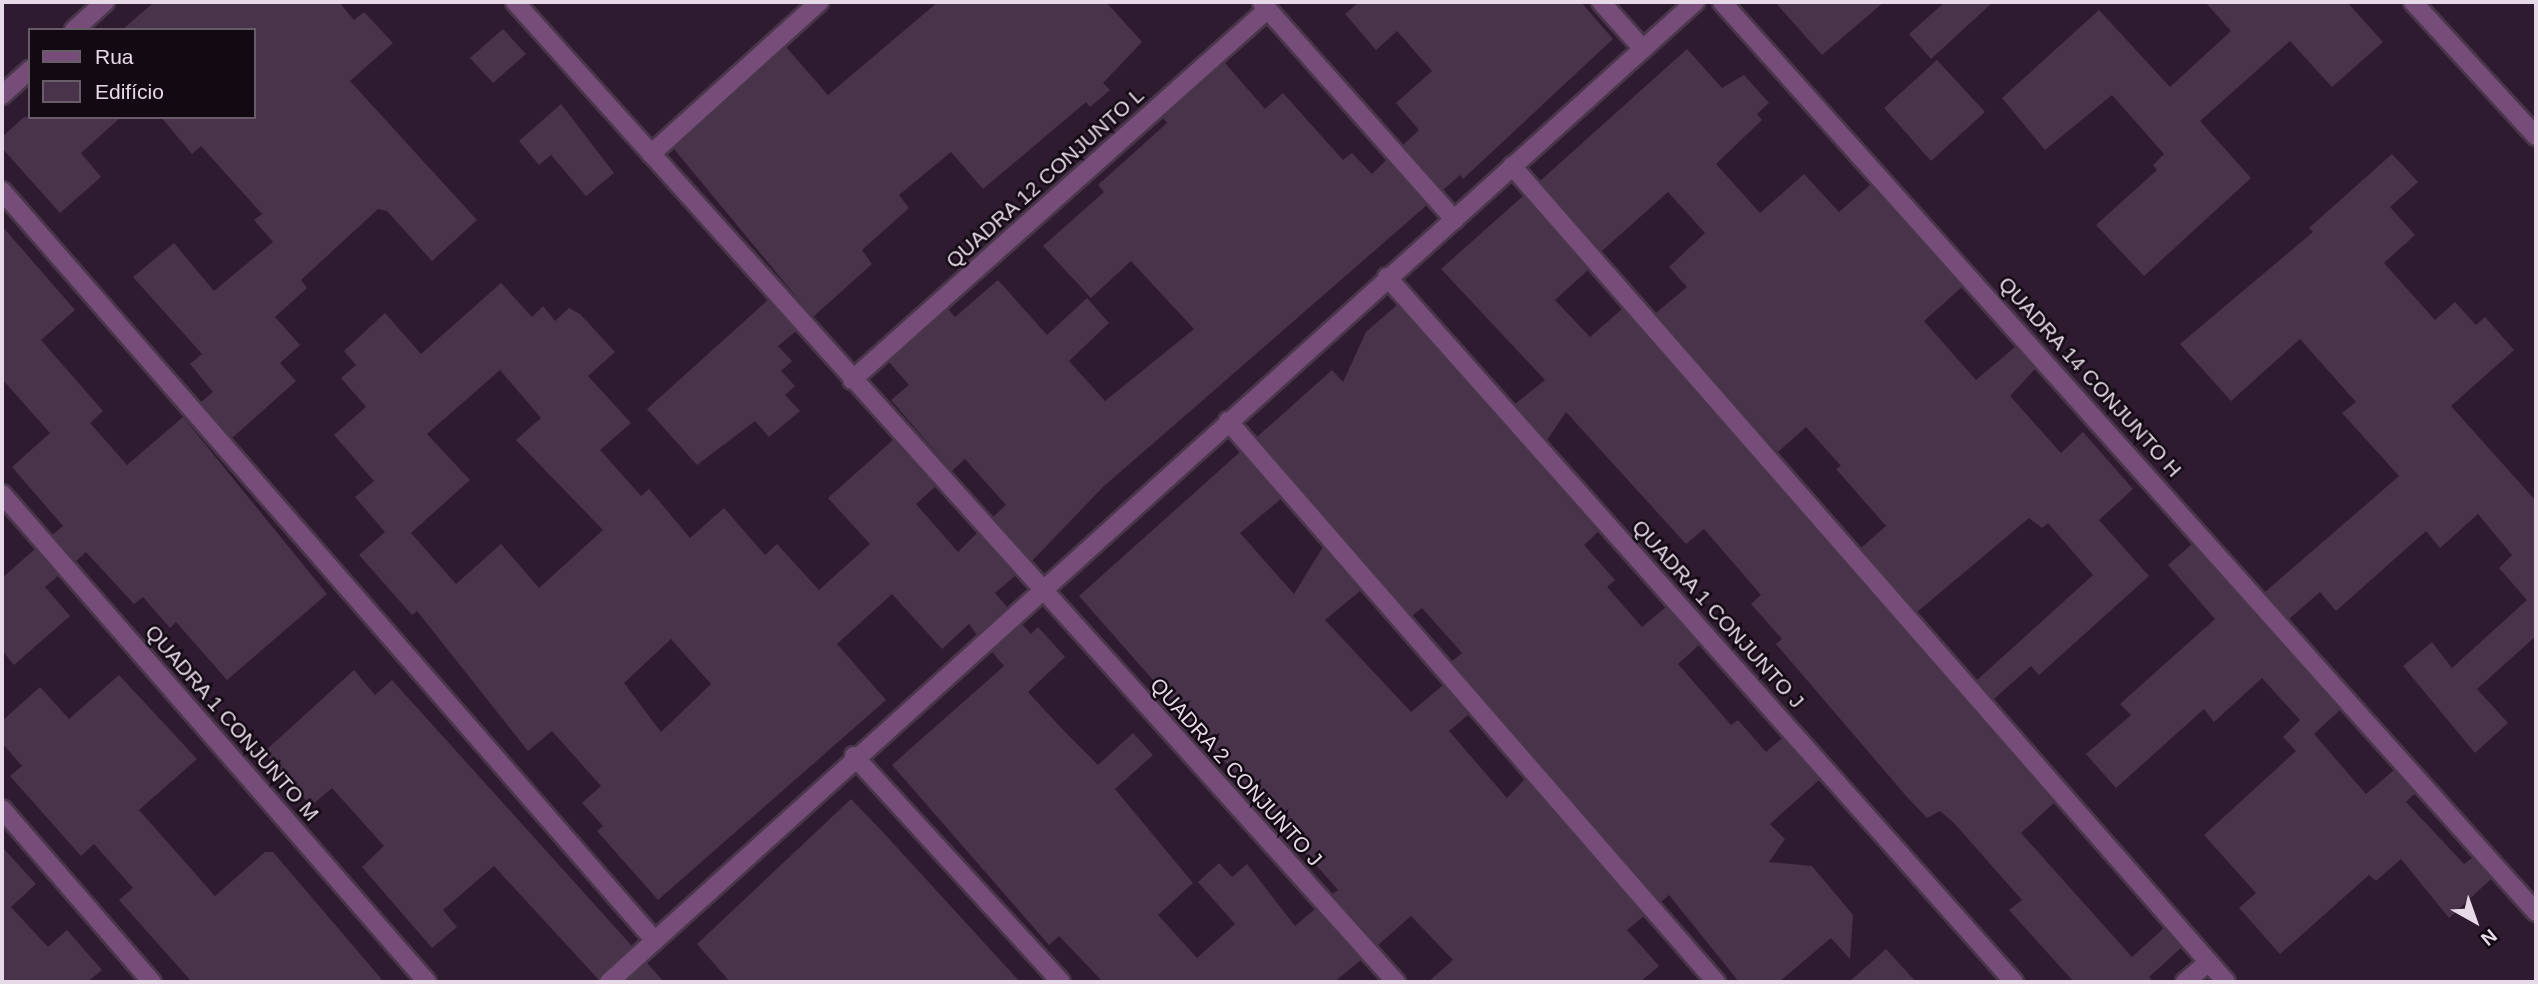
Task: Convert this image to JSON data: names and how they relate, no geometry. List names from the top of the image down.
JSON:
{
  "streets": {
    "street": [
      "QUADRA 12 CONJUNTO L",
      "QUADRA 14 CONJUNTO H",
      "QUADRA 1 CONJUNTO J",
      "QUADRA 1 CONJUNTO M",
      "QUADRA 2 CONJUNTO J"
    ]
  },
  "crossings": [
    ["QUADRA 12 CONJUNTO L", "QUADRA 2 CONJUNTO J"]
  ],
  "legend": ["Rua", "Edifício"],
  "north": "bottom right"
}
